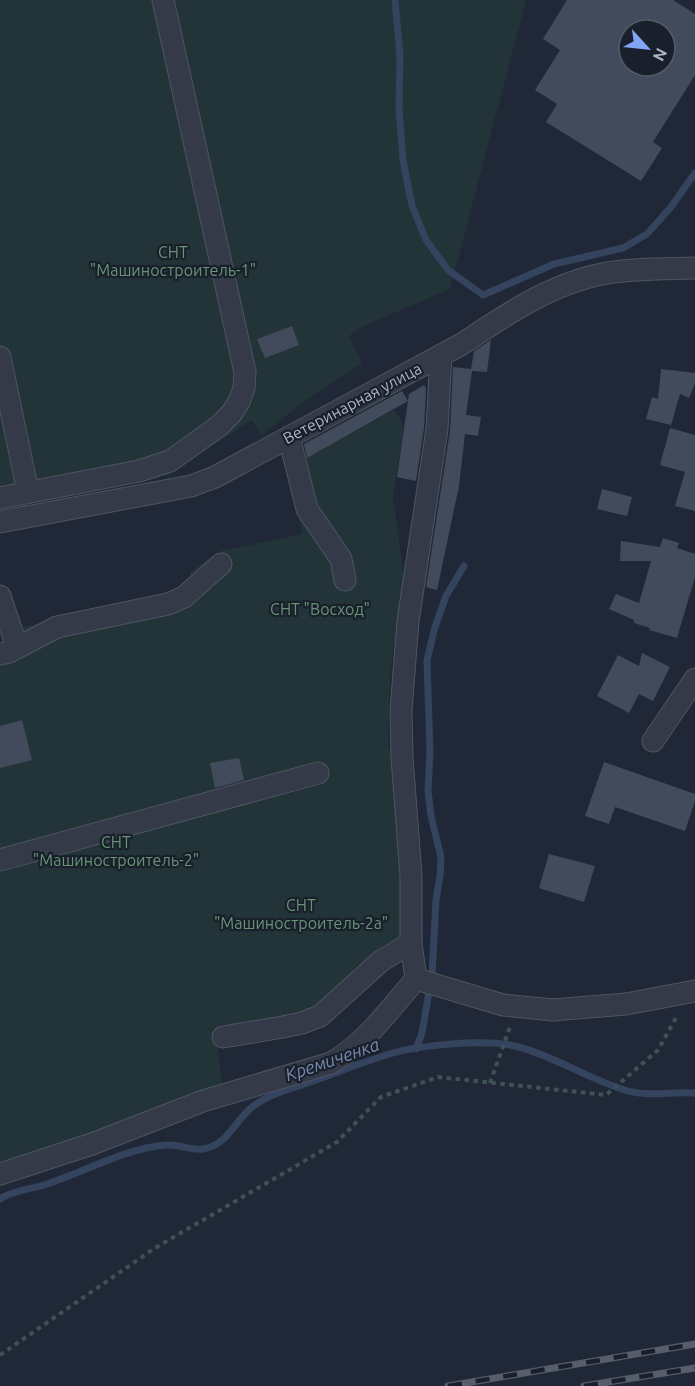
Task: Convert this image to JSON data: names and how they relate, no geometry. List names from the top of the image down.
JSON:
{
  "streets": {
    "street": ["Ветеринарная улица"]
  },
  "water": ["Кремиченка"],
  "parks": [
    "СНТ \"Машиностроитель-1\"",
    "СНТ \"Восход\"",
    "СНТ \"Машиностроитель-2\"",
    "СНТ \"Машиностроитель-2а\""
  ],
  "north": "bottom right"
}
